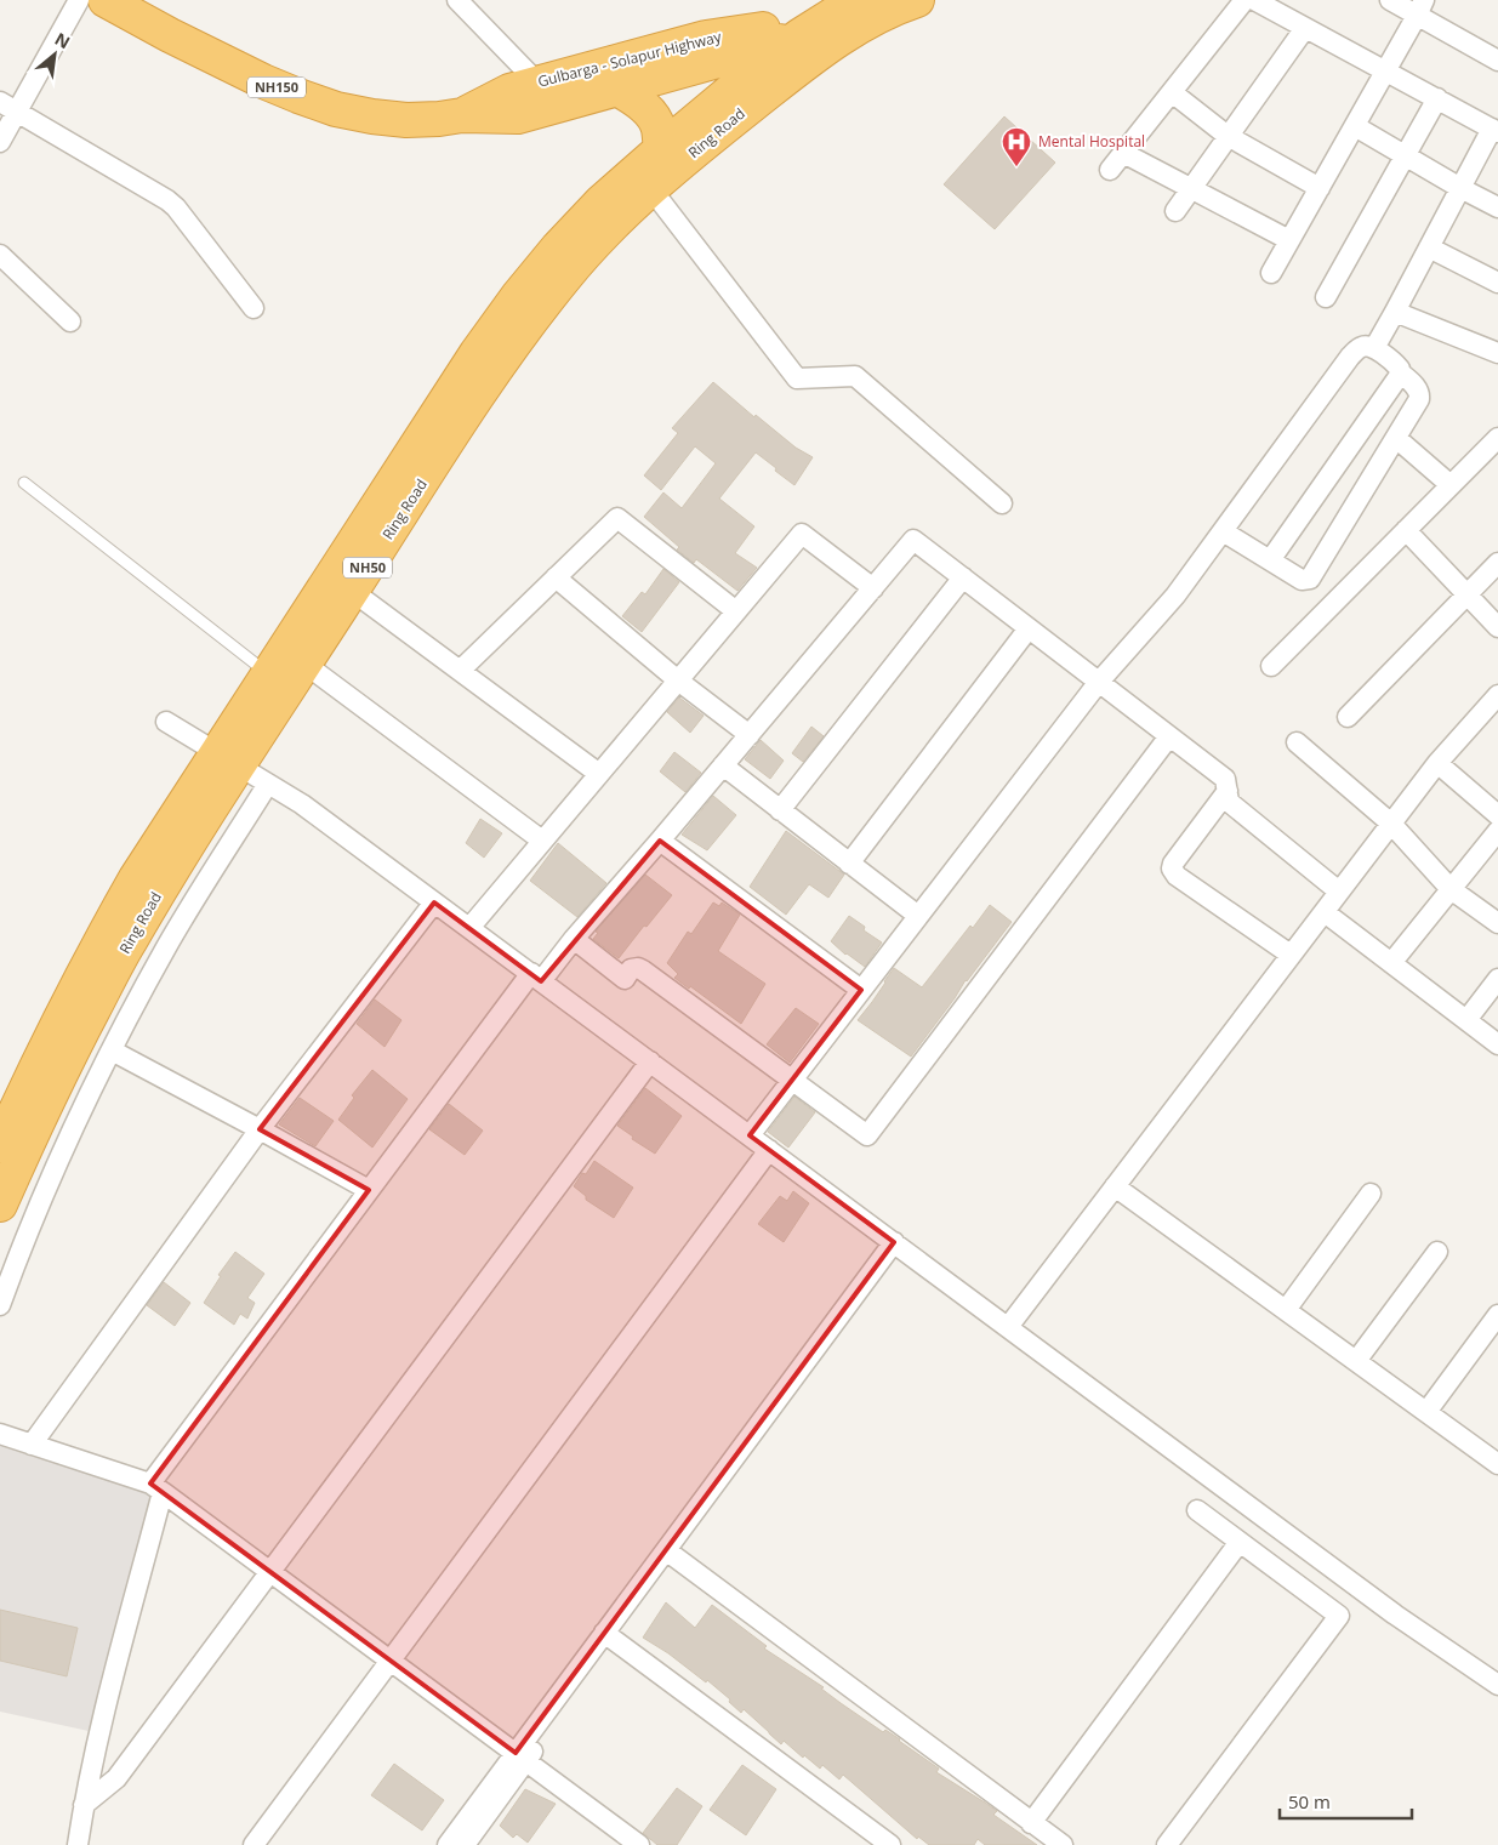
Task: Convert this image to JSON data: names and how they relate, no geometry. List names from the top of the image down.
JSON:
{
  "streets": {
    "highway": [
      "Gulbarga - Solapur Highway",
      "NH150",
      "Ring Road",
      "NH50"
    ]
  },
  "crossings": [
    ["Gulbarga - Solapur Highway", "Ring Road"]
  ],
  "places": {
    "hospital": ["Mental Hospital"]
  },
  "scale_bar": "50 m",
  "north": "top right"
}
